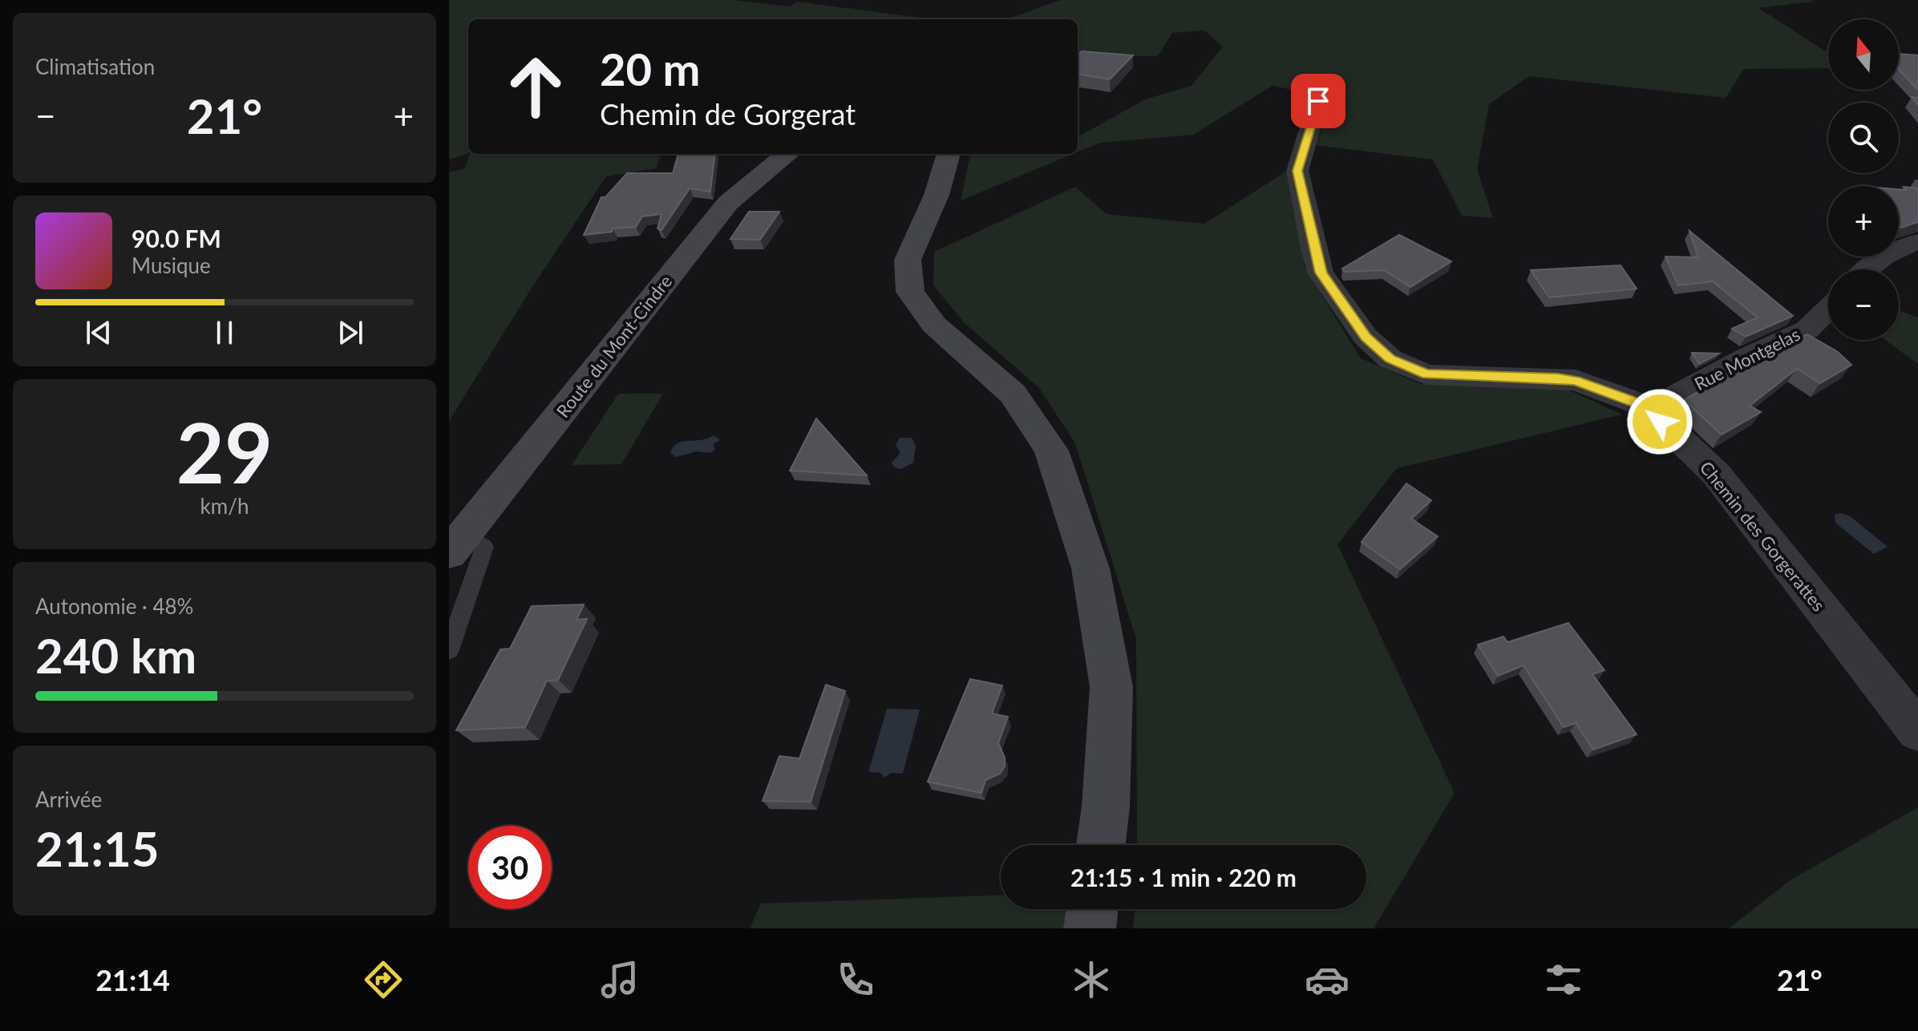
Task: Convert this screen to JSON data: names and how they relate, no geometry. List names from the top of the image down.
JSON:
{
  "streets": {
    "street": ["Route du Mont-Cindre", "Rue Montgelas", "Chemin des Gorgerattes"]
  },
  "crossings": [
    ["Rue Montgelas", "Chemin des Gorgerattes"]
  ],
  "north": "top",
  "page": {
    "tile": [
      "Climatisation",
      ["29", "km/h"],
      ["Autonomie · 48%", "240 km"],
      ["Arrivée", "21:15"]
    ],
    "map_buttons": ["+", "−"],
    "turn": ["20 m", "Chemin de Gorgerat"],
    "heat": ["−", "21°", "+"],
    "song": ["90.0 FM", "Musique"],
    "limit": "30",
    "trip": "21:15 · 1 min · 220 m",
    "tabs": ["21:14", "21°"]
  }
}
